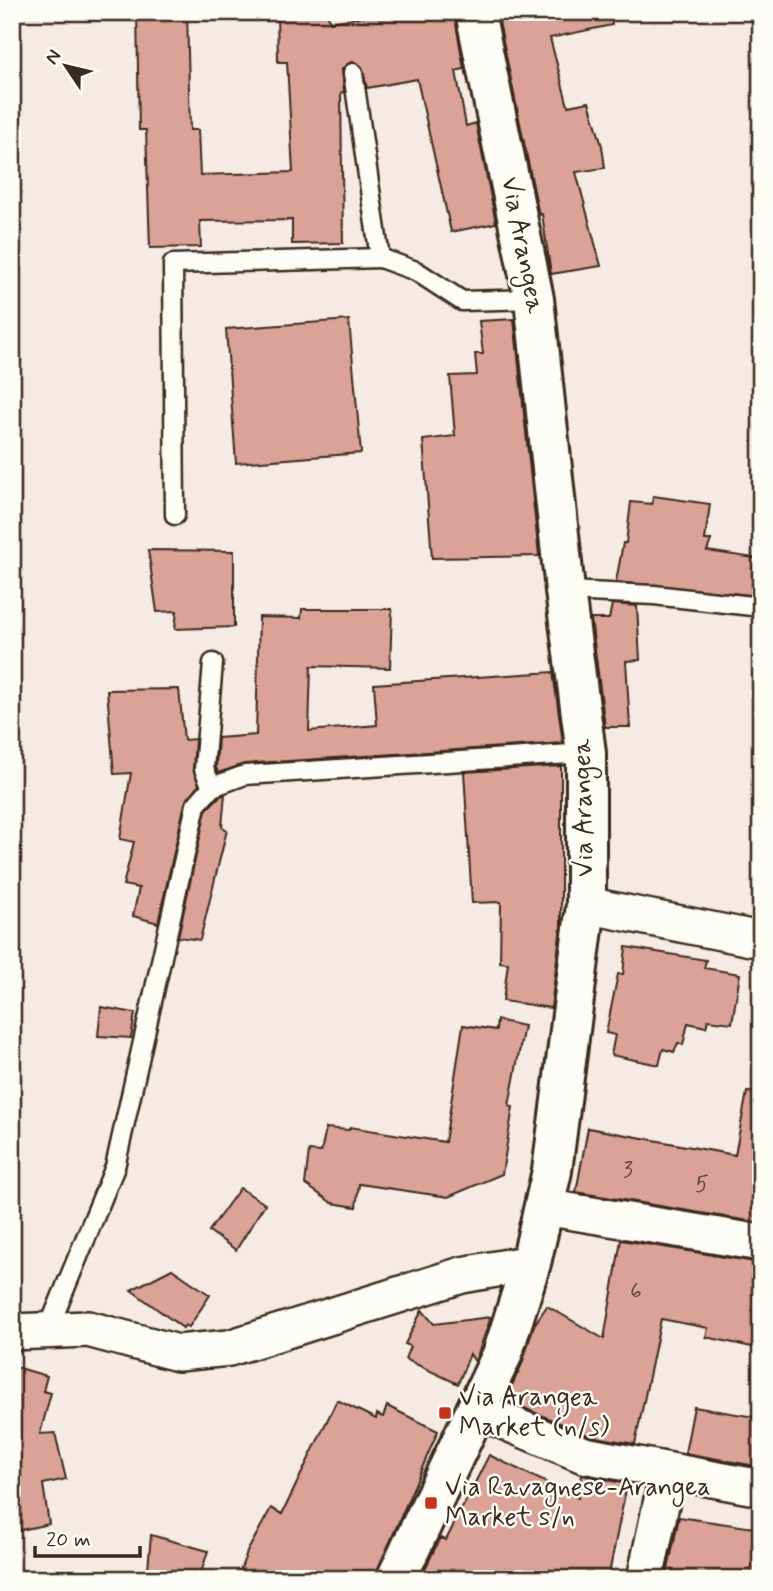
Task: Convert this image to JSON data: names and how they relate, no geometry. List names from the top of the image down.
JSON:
{
  "streets": {
    "street": ["Via Arangea"]
  },
  "places": {
    "transit": ["Via Arangea Market (n/s)", "Via Ravagnese-Arangea Market s/n"]
  },
  "house_numbers": ["3", "5", "6"],
  "scale_bar": "20 m",
  "north": "top left"
}
